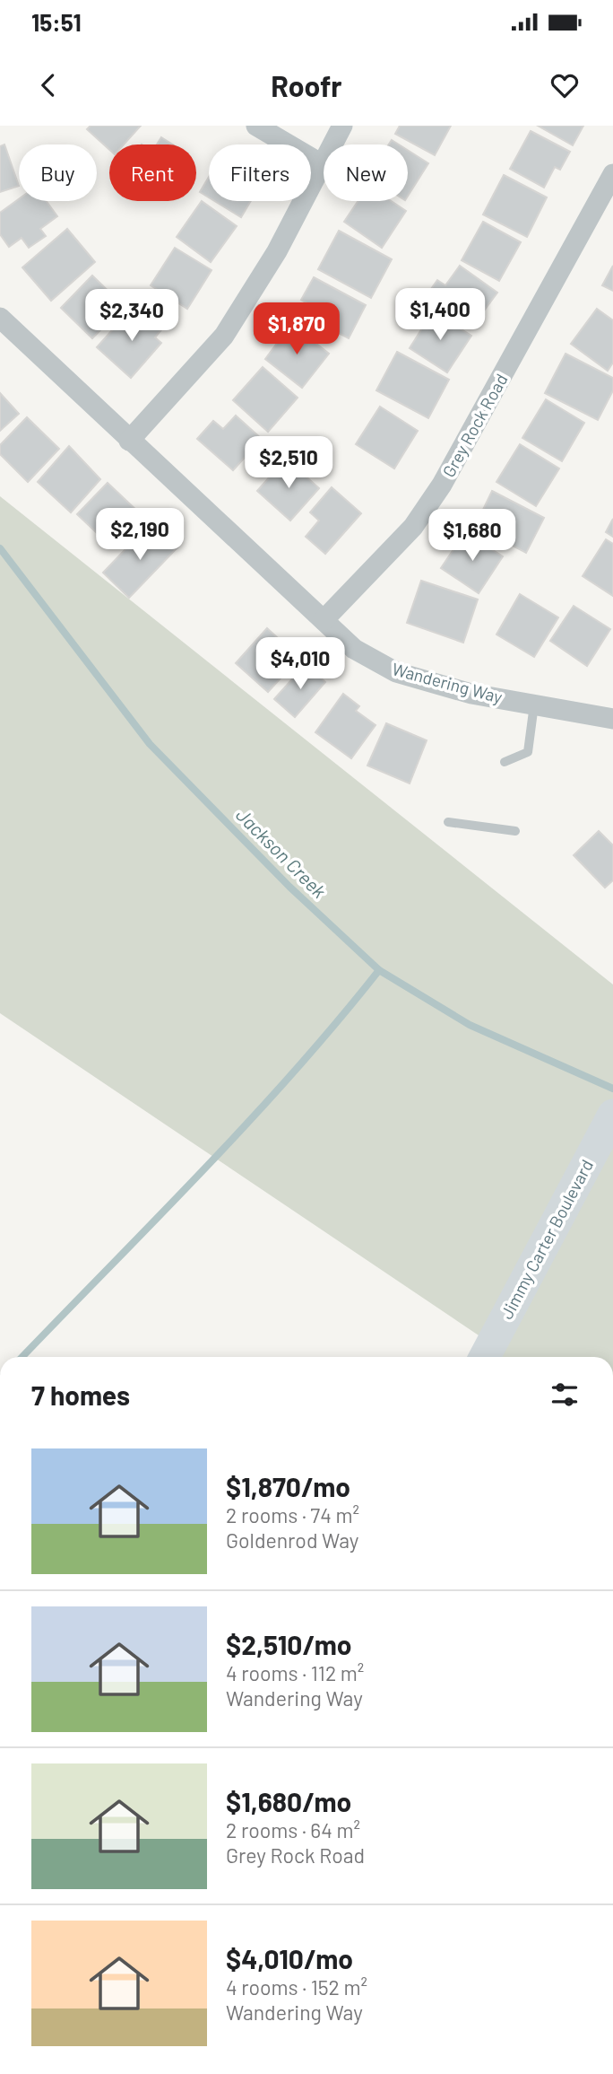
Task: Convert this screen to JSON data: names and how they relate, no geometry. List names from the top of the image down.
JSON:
{
  "streets": {
    "main road": ["Jimmy Carter Boulevard"],
    "street": ["Grey Rock Road", "Wandering Way"]
  },
  "crossings": [
    ["Grey Rock Road", "Wandering Way"]
  ],
  "water": ["Jackson Creek"],
  "page": {
    "status": "15:51",
    "header": "Roofr",
    "chip": [
      "Buy",
      "Rent",
      "Filters",
      "New"
    ],
    "price": [
      "$1,400",
      "$2,340",
      "$1,870",
      "$2,510",
      "$2,190",
      "$1,680",
      "$4,010"
    ],
    "heading": "7 homes",
    "list": [
      {
        "name": "$1,870/mo",
        "note": "2 rooms · 74 m² · Goldenrod Way"
      },
      {
        "name": "$2,510/mo",
        "note": "4 rooms · 112 m² · Wandering Way"
      },
      {
        "name": "$1,680/mo",
        "note": "2 rooms · 64 m² · Grey Rock Road"
      },
      {
        "name": "$4,010/mo",
        "note": "4 rooms · 152 m² · Wandering Way"
      }
    ]
  }
}
